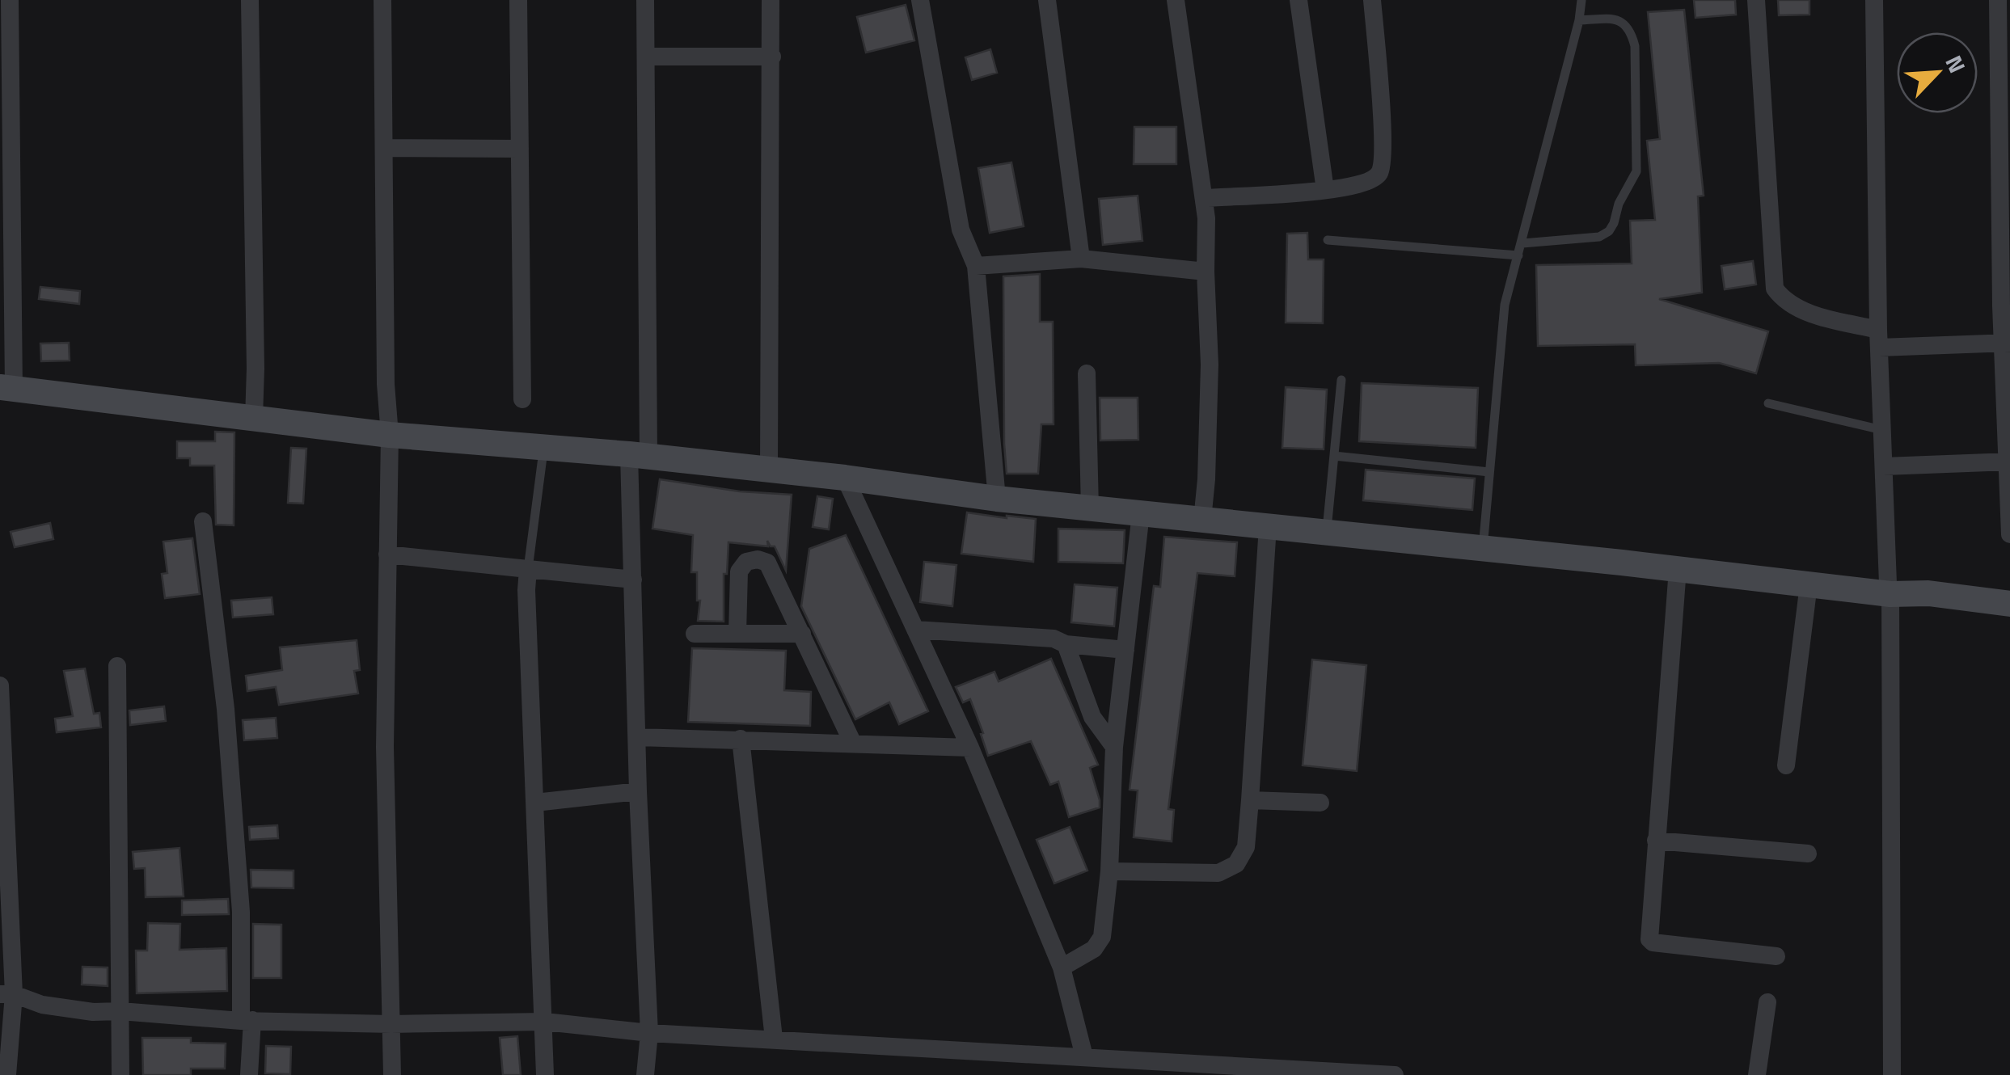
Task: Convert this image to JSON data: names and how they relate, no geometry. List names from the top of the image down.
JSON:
{
  "north": "top right"
}
